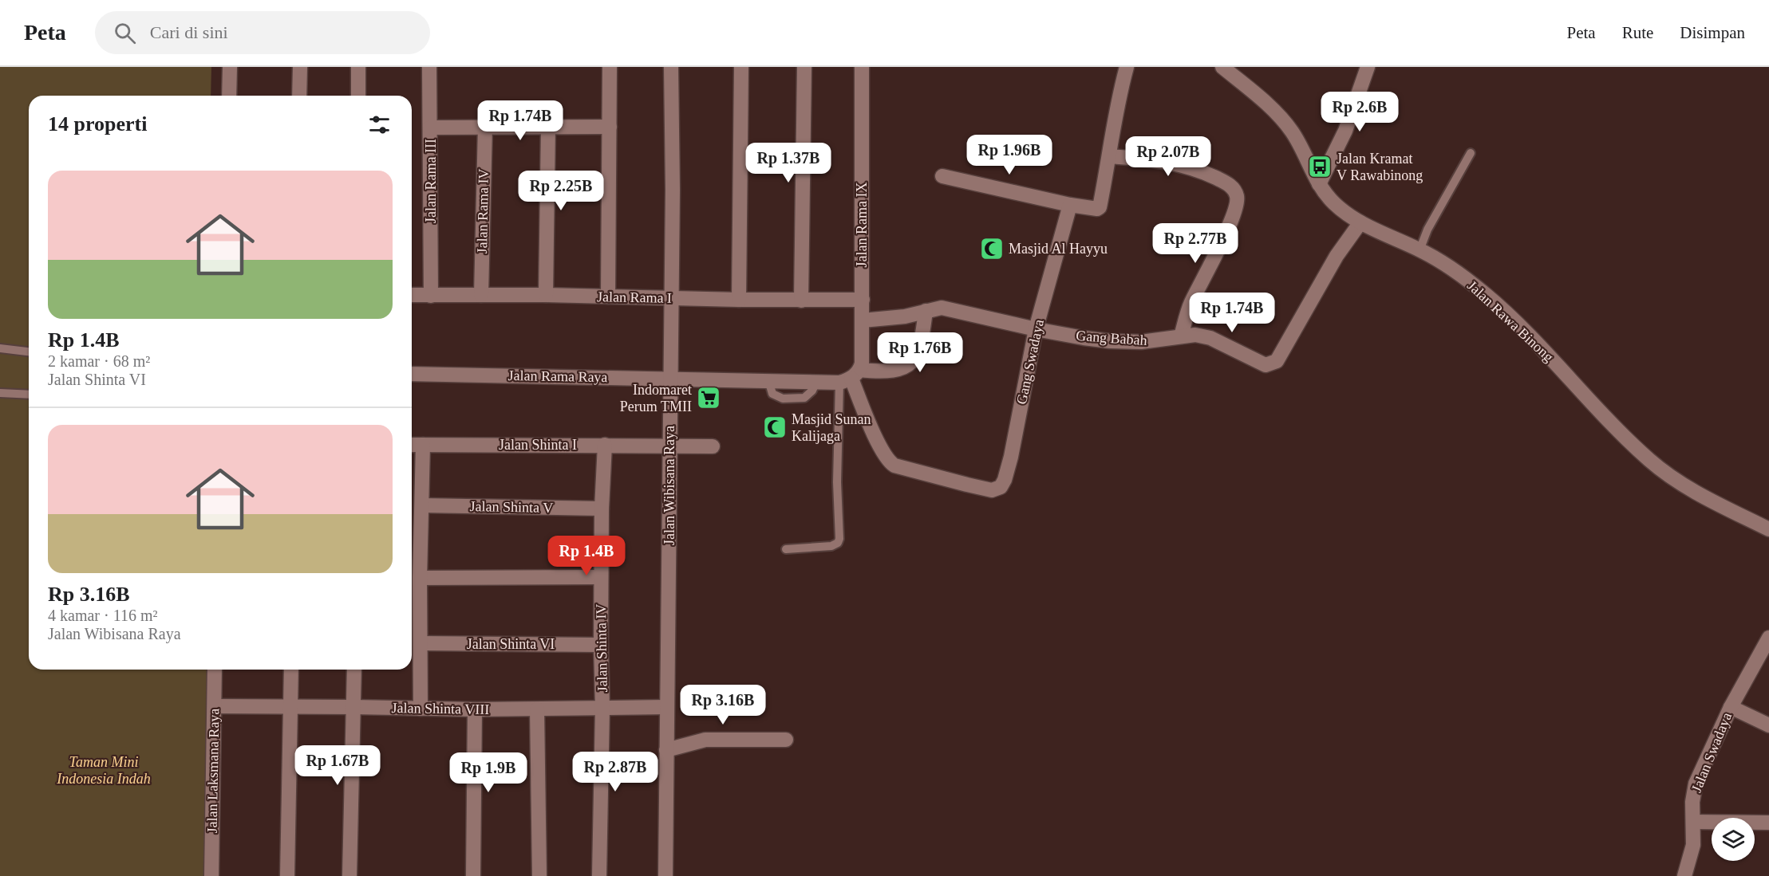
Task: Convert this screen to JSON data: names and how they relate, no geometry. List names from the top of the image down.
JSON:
{
  "streets": {
    "street": [
      "Jalan Rama III",
      "Jalan Rama IV",
      "Jalan Rama IX",
      "Jalan Rama I",
      "Jalan Rawa Binong",
      "Gang Babah",
      "Gang Swadaya",
      "Jalan Rama Raya",
      "Jalan Shinta I",
      "Jalan Wibisana Raya",
      "Jalan Shinta V",
      "Jalan Shinta VI",
      "Jalan Shinta IV",
      "Jalan Shinta VIII",
      "Jalan Swadaya",
      "Jalan Laksmana Raya"
    ]
  },
  "crossings": [
    ["Jalan Rama III", "Jalan Rama I"],
    ["Jalan Rama IV", "Jalan Rama I"],
    ["Jalan Rama IX", "Jalan Rama I"],
    ["Jalan Rama IX", "Gang Babah"],
    ["Jalan Rama IX", "Gang Swadaya"],
    ["Jalan Rama IX", "Jalan Rama Raya"],
    ["Jalan Rama I", "Jalan Wibisana Raya"],
    ["Jalan Rawa Binong", "Gang Babah"],
    ["Gang Babah", "Gang Swadaya"],
    ["Gang Babah", "Jalan Rama Raya"],
    ["Gang Swadaya", "Jalan Rama Raya"],
    ["Jalan Rama Raya", "Jalan Wibisana Raya"],
    ["Jalan Shinta I", "Jalan Wibisana Raya"],
    ["Jalan Shinta I", "Jalan Shinta IV"],
    ["Jalan Wibisana Raya", "Jalan Shinta VIII"],
    ["Jalan Shinta V", "Jalan Shinta IV"],
    ["Jalan Shinta VI", "Jalan Shinta IV"],
    ["Jalan Shinta IV", "Jalan Shinta VIII"],
    ["Jalan Shinta VIII", "Jalan Laksmana Raya"]
  ],
  "parks": ["Taman Mini Indonesia Indah"],
  "places": {
    "bus stop": ["Jalan Kramat V Rawabinong"],
    "mosque": ["Masjid Al Hayyu", "Masjid Sunan Kalijaga"],
    "supermarket": ["Indomaret Perum TMII"]
  },
  "page": {
    "header": "Peta",
    "search": "Cari di sini",
    "nav": ["Peta", "Rute", "Disimpan"],
    "price": [
      "Rp 2.6B",
      "Rp 1.74B",
      "Rp 1.96B",
      "Rp 2.07B",
      "Rp 1.37B",
      "Rp 2.25B",
      "Rp 2.77B",
      "Rp 1.74B",
      "Rp 1.76B",
      "Rp 1.4B",
      "Rp 3.16B",
      "Rp 1.67B",
      "Rp 2.87B",
      "Rp 1.9B"
    ],
    "heading": "14 properti",
    "list": [
      {
        "name": "Rp 1.4B",
        "note": "2 kamar · 68 m² · Jalan Shinta VI"
      },
      {
        "name": "Rp 3.16B",
        "note": "4 kamar · 116 m² · Jalan Wibisana Raya"
      }
    ]
  }
}
